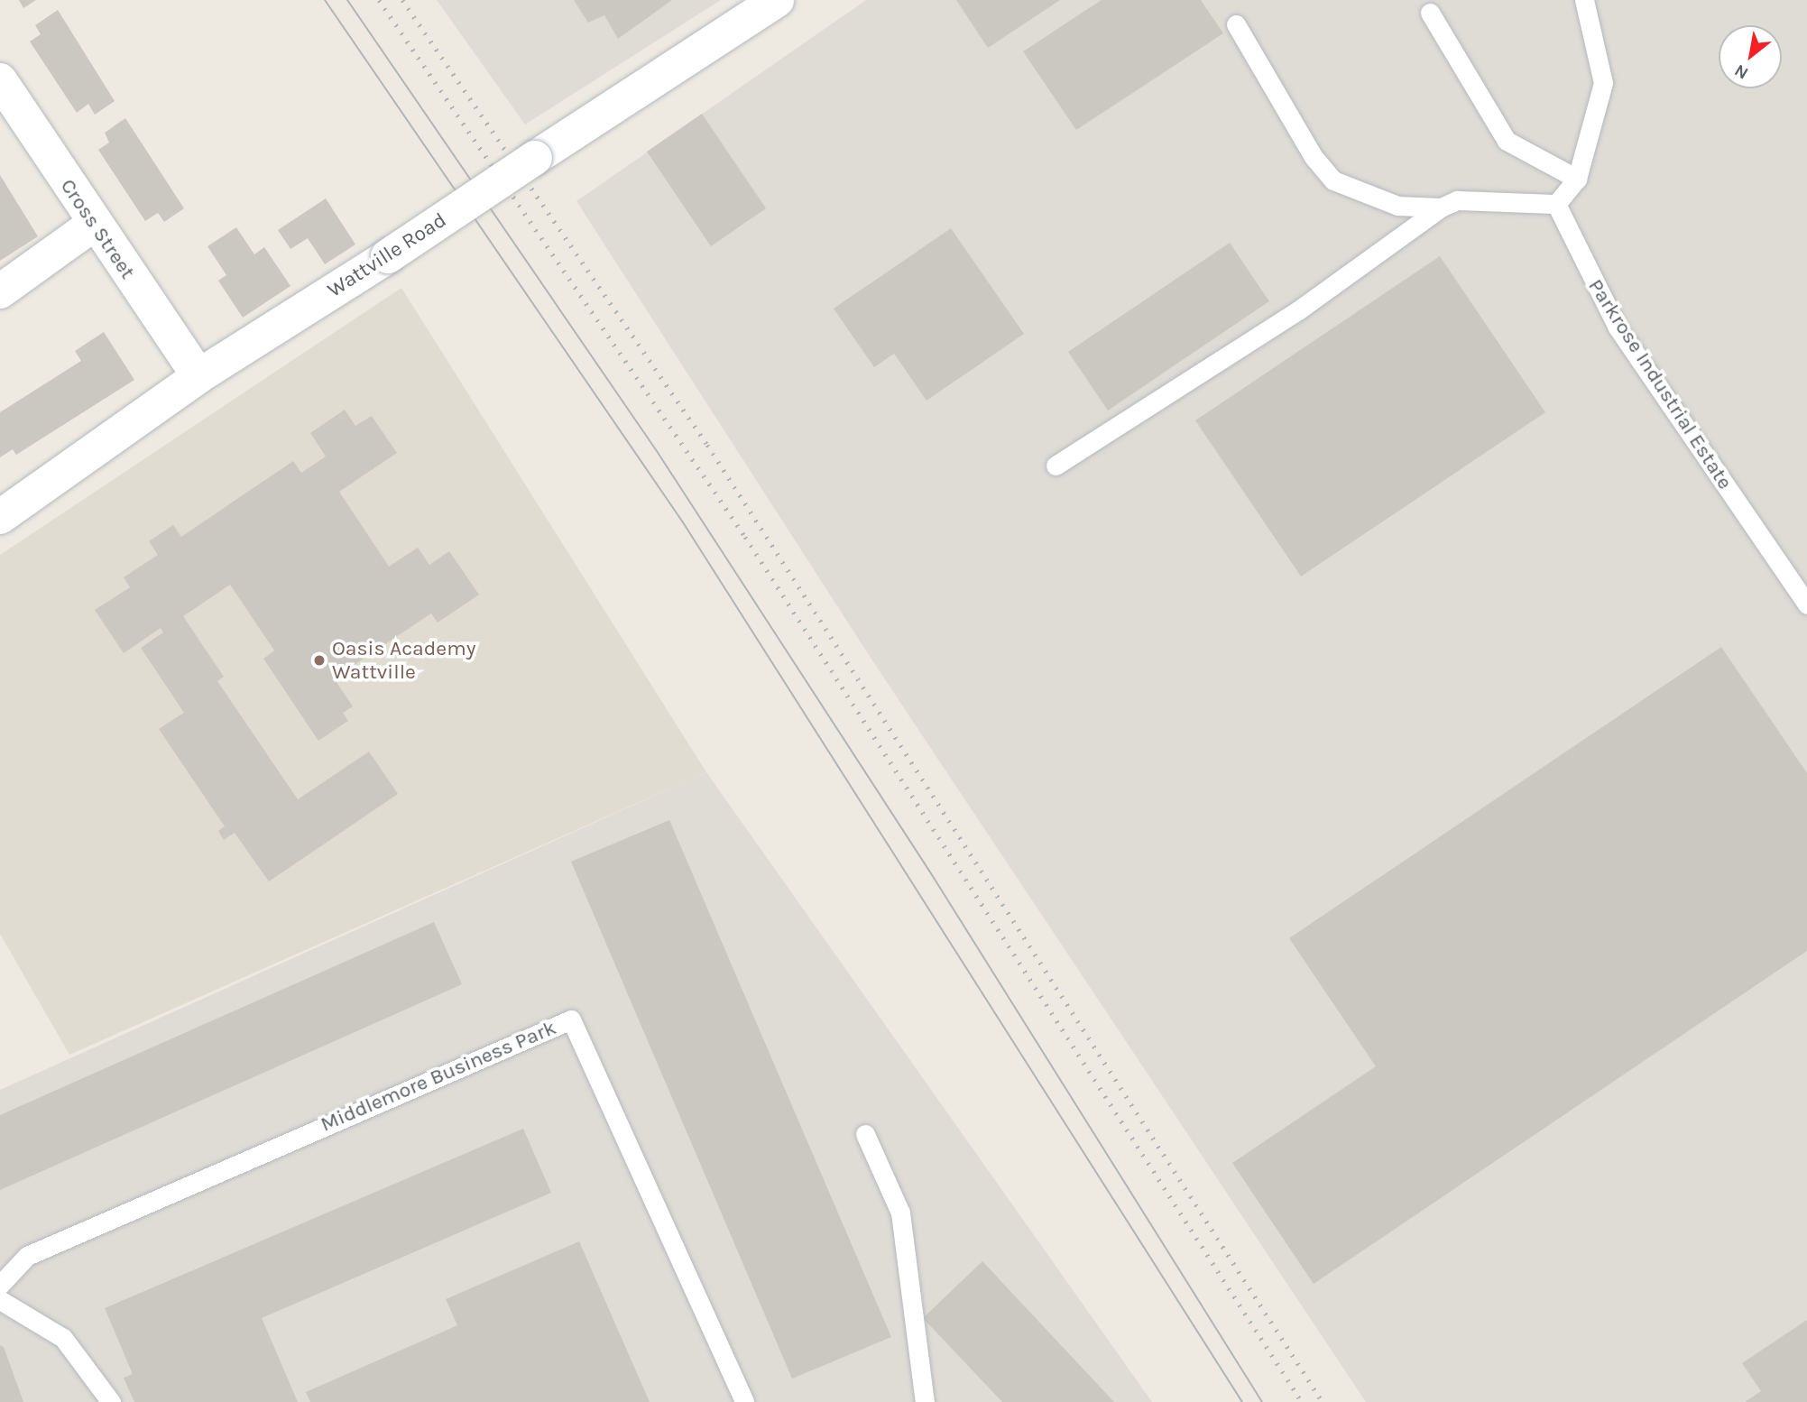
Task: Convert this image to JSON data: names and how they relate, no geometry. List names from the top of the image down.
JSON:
{
  "streets": {
    "street": ["Cross Street", "Wattville Road"],
    "lane": ["Parkrose Industrial Estate", "Middlemore Business Park"]
  },
  "crossings": [
    ["Cross Street", "Wattville Road"]
  ],
  "places": ["Oasis Academy Wattville"],
  "north": "bottom left"
}
